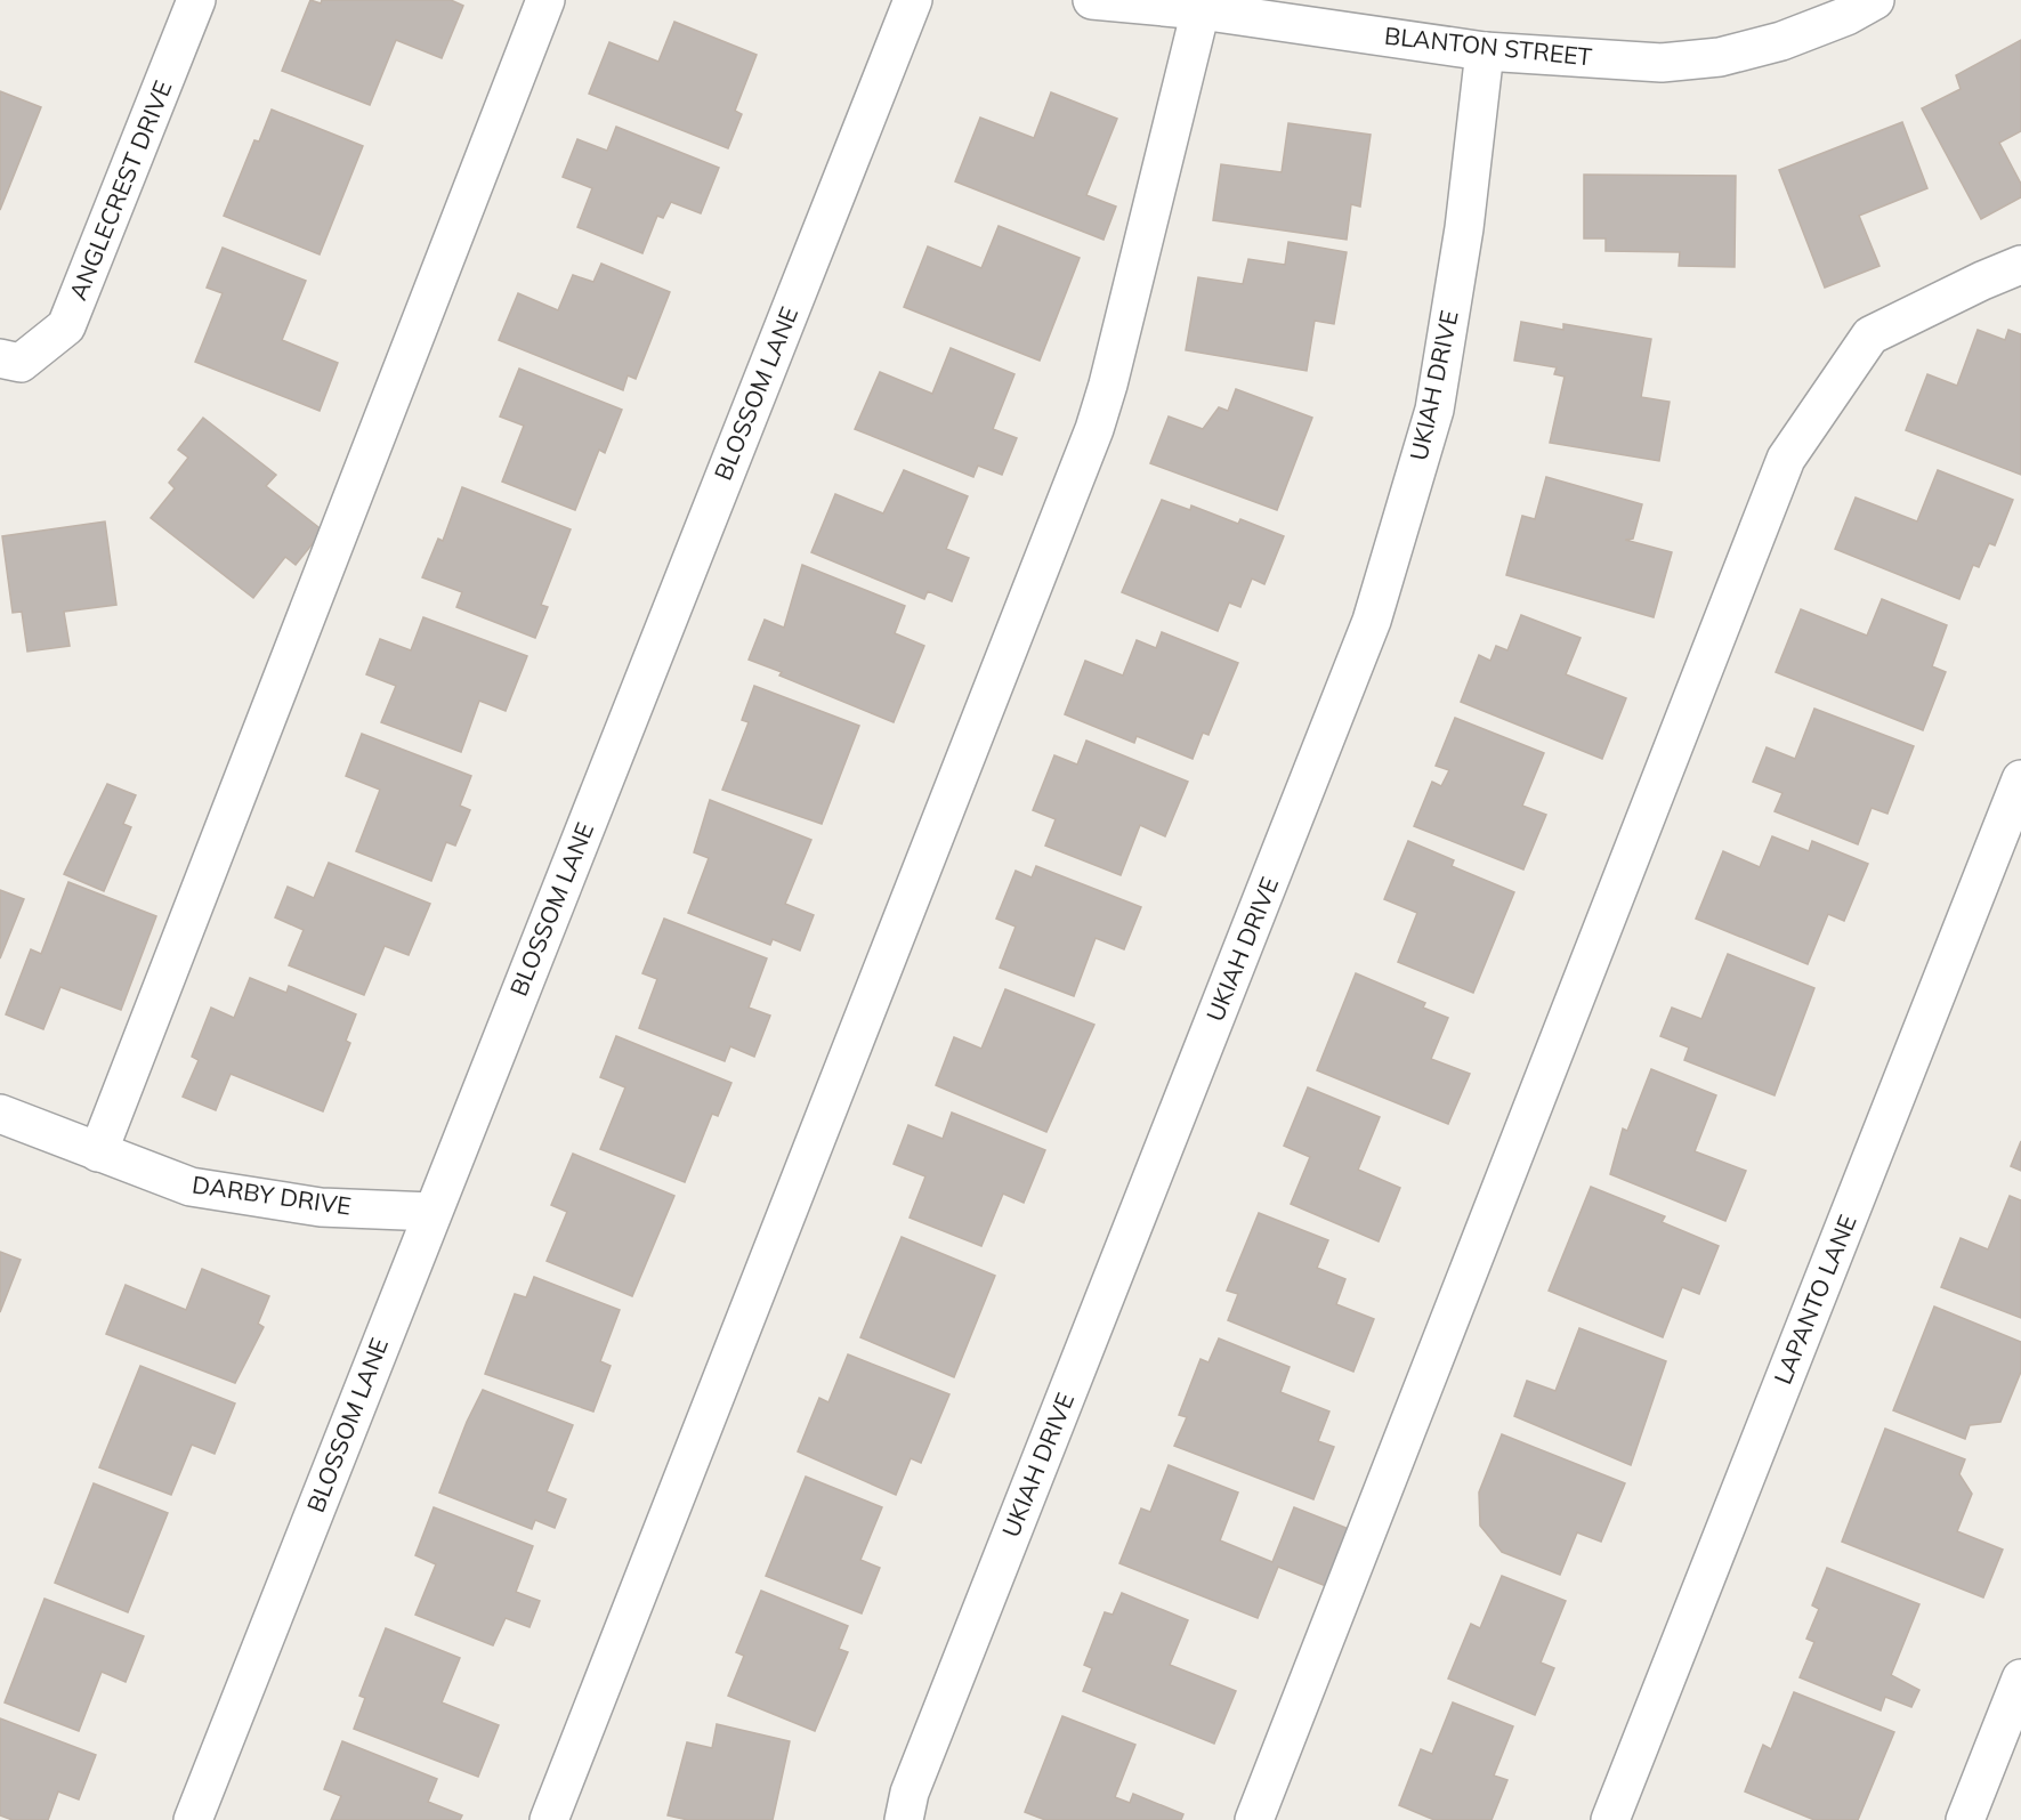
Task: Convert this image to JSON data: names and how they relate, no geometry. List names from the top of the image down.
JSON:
{
  "streets": {
    "street": [
      "BLANTON STREET",
      "ANGLECREST DRIVE",
      "UKIAH DRIVE",
      "BLOSSOM LANE",
      "DARBY DRIVE",
      "LAPANTO LANE"
    ]
  },
  "crossings": [
    ["BLANTON STREET", "UKIAH DRIVE"],
    ["BLOSSOM LANE", "DARBY DRIVE"]
  ]
}
